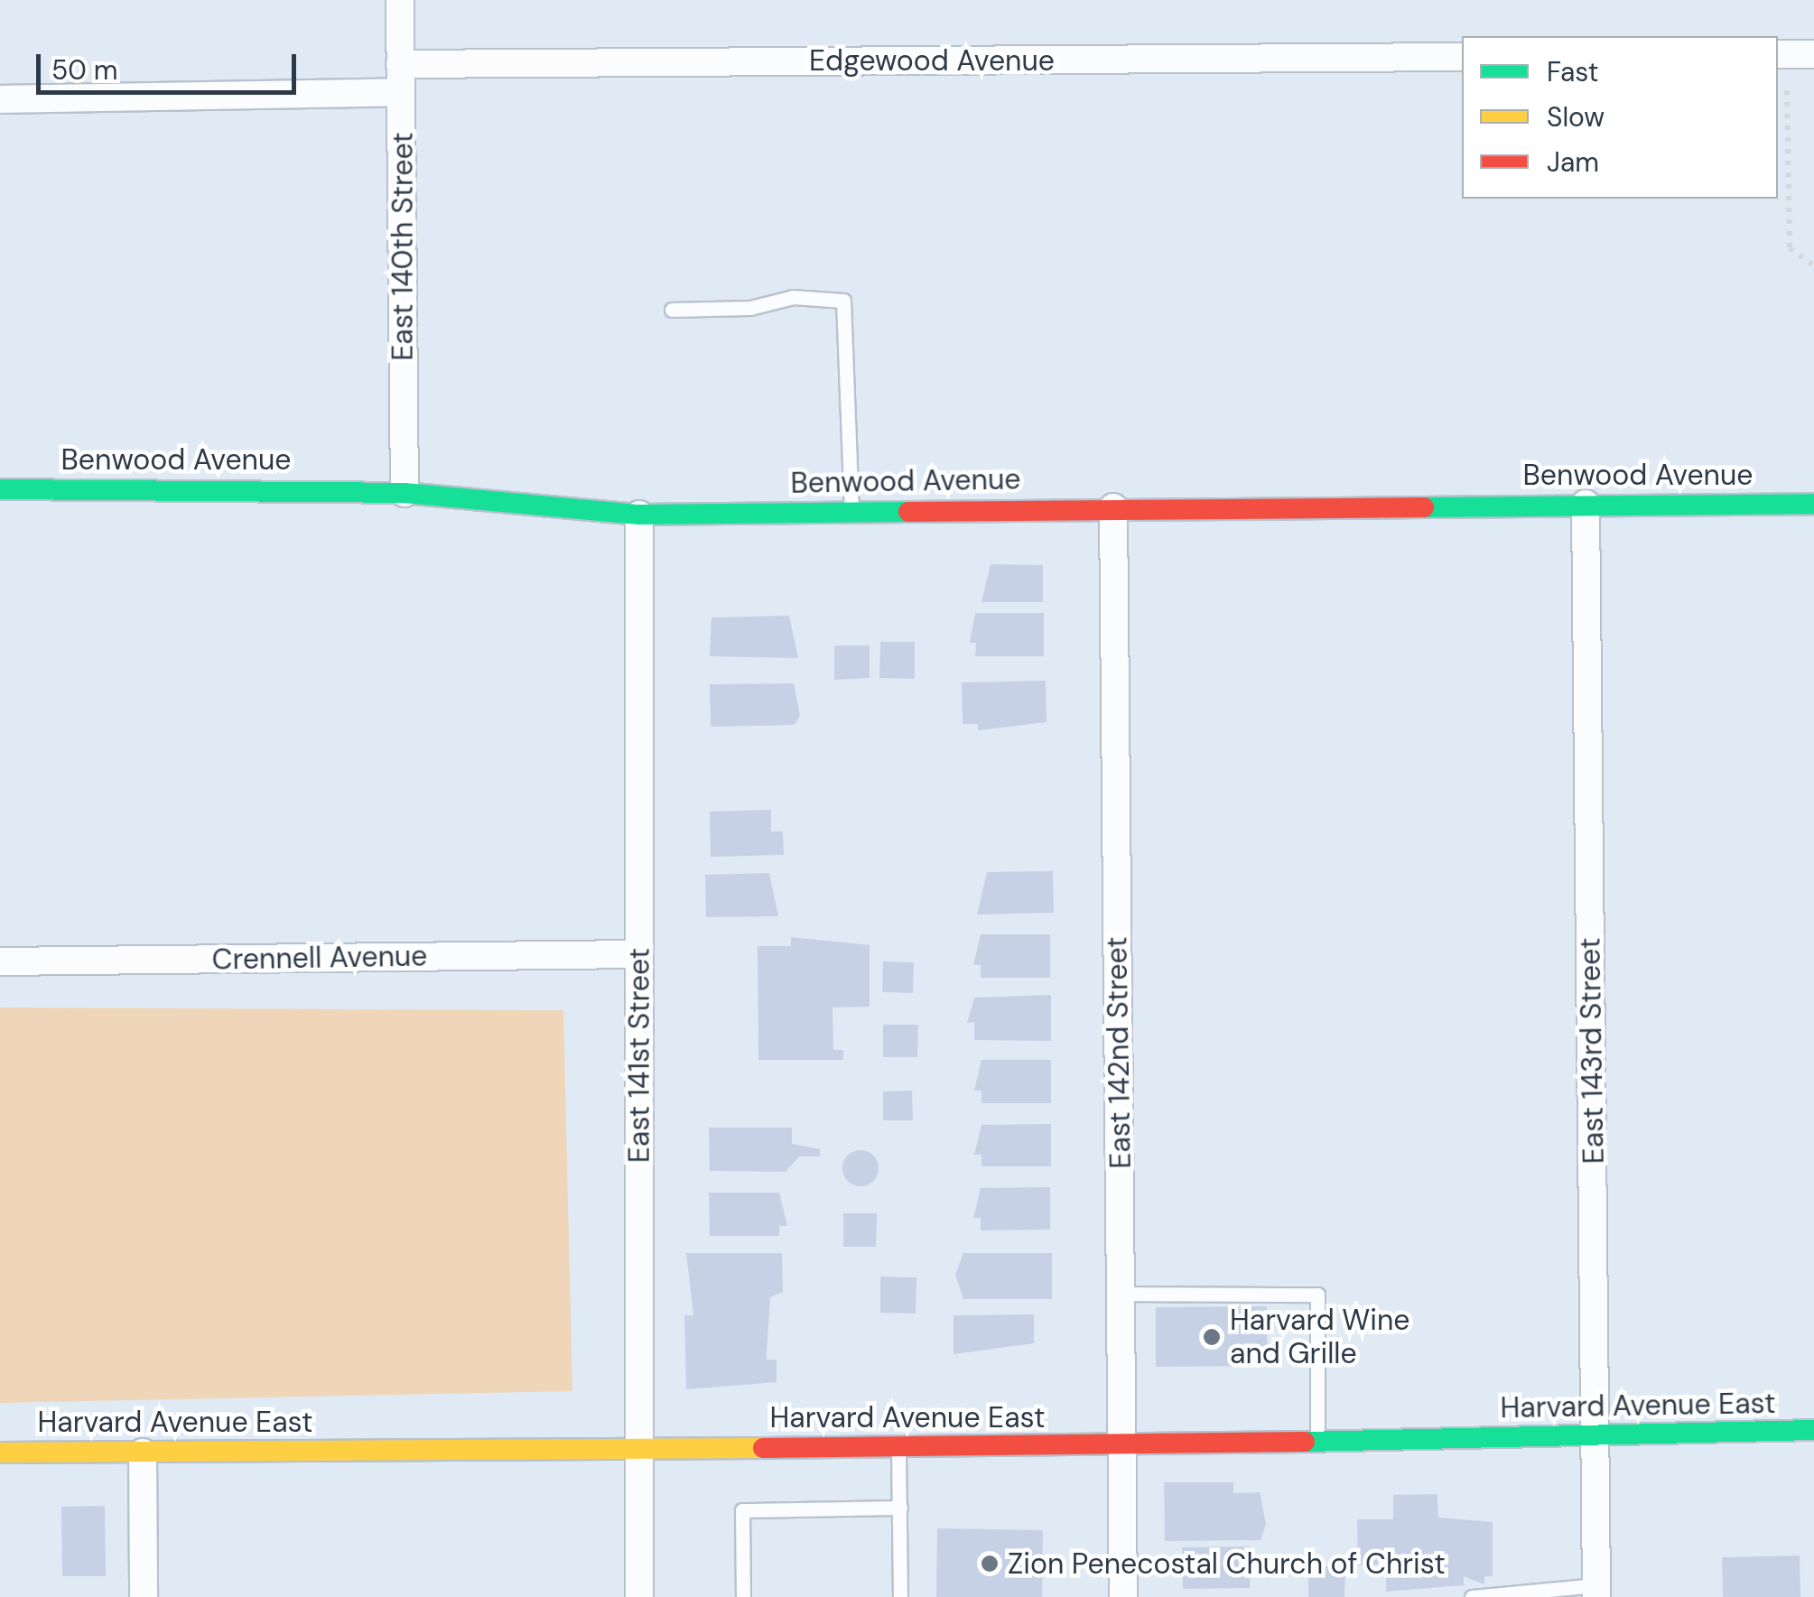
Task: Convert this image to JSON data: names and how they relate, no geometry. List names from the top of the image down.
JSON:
{
  "streets": {
    "main road": ["Benwood Avenue", "Harvard Avenue East"],
    "street": [
      "Edgewood Avenue",
      "East 140th Street",
      "Crennell Avenue",
      "East 143rd Street",
      "East 142nd Street",
      "East 141st Street"
    ]
  },
  "crossings": [
    ["Edgewood Avenue", "East 140th Street"],
    ["East 140th Street", "Benwood Avenue"],
    ["Benwood Avenue", "East 143rd Street"],
    ["Benwood Avenue", "East 142nd Street"],
    ["Benwood Avenue", "East 141st Street"],
    ["Crennell Avenue", "East 141st Street"],
    ["East 143rd Street", "Harvard Avenue East"],
    ["East 142nd Street", "Harvard Avenue East"],
    ["East 141st Street", "Harvard Avenue East"]
  ],
  "places": ["Harvard Wine and Grille", "Zion Penecostal Church of Christ"],
  "legend": ["Fast", "Slow", "Jam"],
  "scale_bar": "50 m"
}
